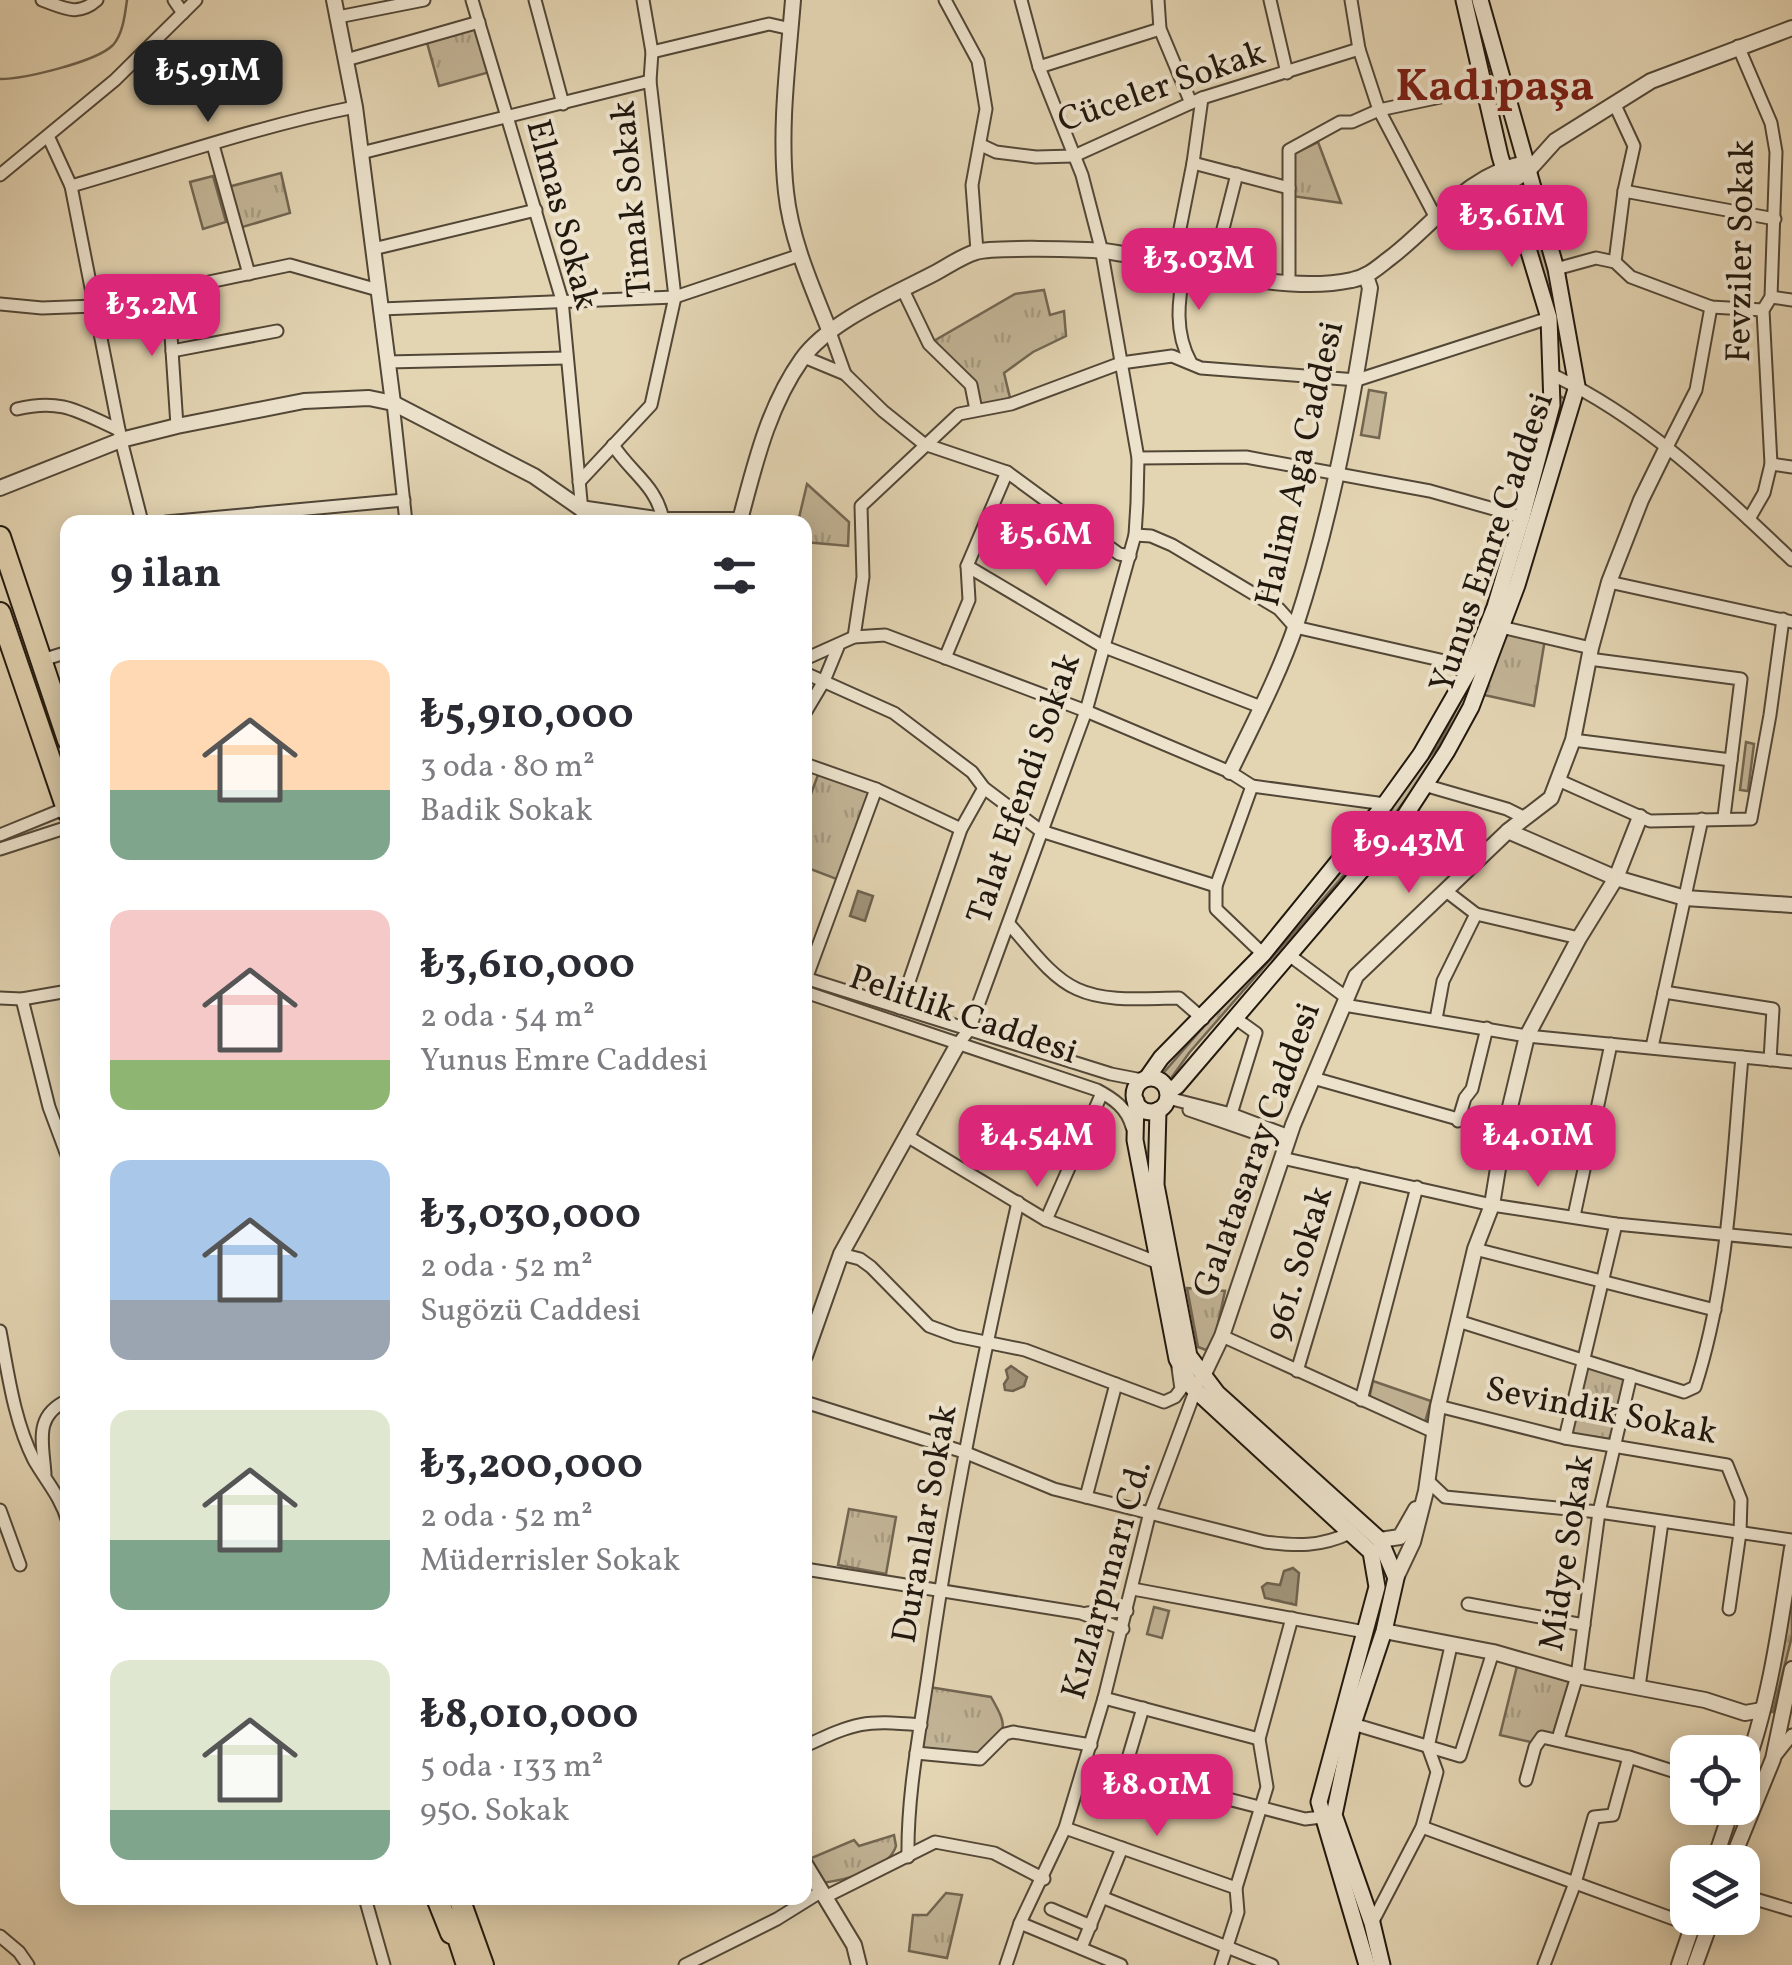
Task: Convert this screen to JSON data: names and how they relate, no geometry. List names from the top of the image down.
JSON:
{
  "streets": {
    "main road": ["Yunus Emre Caddesi"],
    "street": [
      "Cüceler Sokak",
      "Timak Sokak",
      "Elmas Sokak",
      "Fevziler Sokak",
      "Halim Aga Caddesi",
      "Talat Efendi Sokak",
      "Pelitlik Caddesi",
      "Galatasaray Caddesi",
      "961. Sokak",
      "Sevindik Sokak",
      "Duranlar Sokak",
      "Midye Sokak",
      "Kızlarpınarı Cd."
    ]
  },
  "crossings": [
    ["Cüceler Sokak", "Talat Efendi Sokak"],
    ["Timak Sokak", "Elmas Sokak"],
    ["Yunus Emre Caddesi", "Pelitlik Caddesi"],
    ["Talat Efendi Sokak", "Pelitlik Caddesi"],
    ["Galatasaray Caddesi", "Kızlarpınarı Cd."],
    ["Sevindik Sokak", "Midye Sokak"]
  ],
  "districts": ["Kadıpaşa"],
  "page": {
    "price": [
      "₺5.91M",
      "₺3.61M",
      "₺3.03M",
      "₺3.2M",
      "₺5.6M",
      "₺9.43M",
      "₺4.54M",
      "₺4.01M",
      "₺8.01M"
    ],
    "heading": "9 ilan",
    "list": [
      {
        "name": "₺5,910,000",
        "note": "3 oda · 80 m² · Badik Sokak"
      },
      {
        "name": "₺3,610,000",
        "note": "2 oda · 54 m² · Yunus Emre Caddesi"
      },
      {
        "name": "₺3,030,000",
        "note": "2 oda · 52 m² · Sugözü Caddesi"
      },
      {
        "name": "₺3,200,000",
        "note": "2 oda · 52 m² · Müderrisler Sokak"
      },
      {
        "name": "₺8,010,000",
        "note": "5 oda · 133 m² · 950. Sokak"
      }
    ]
  }
}
